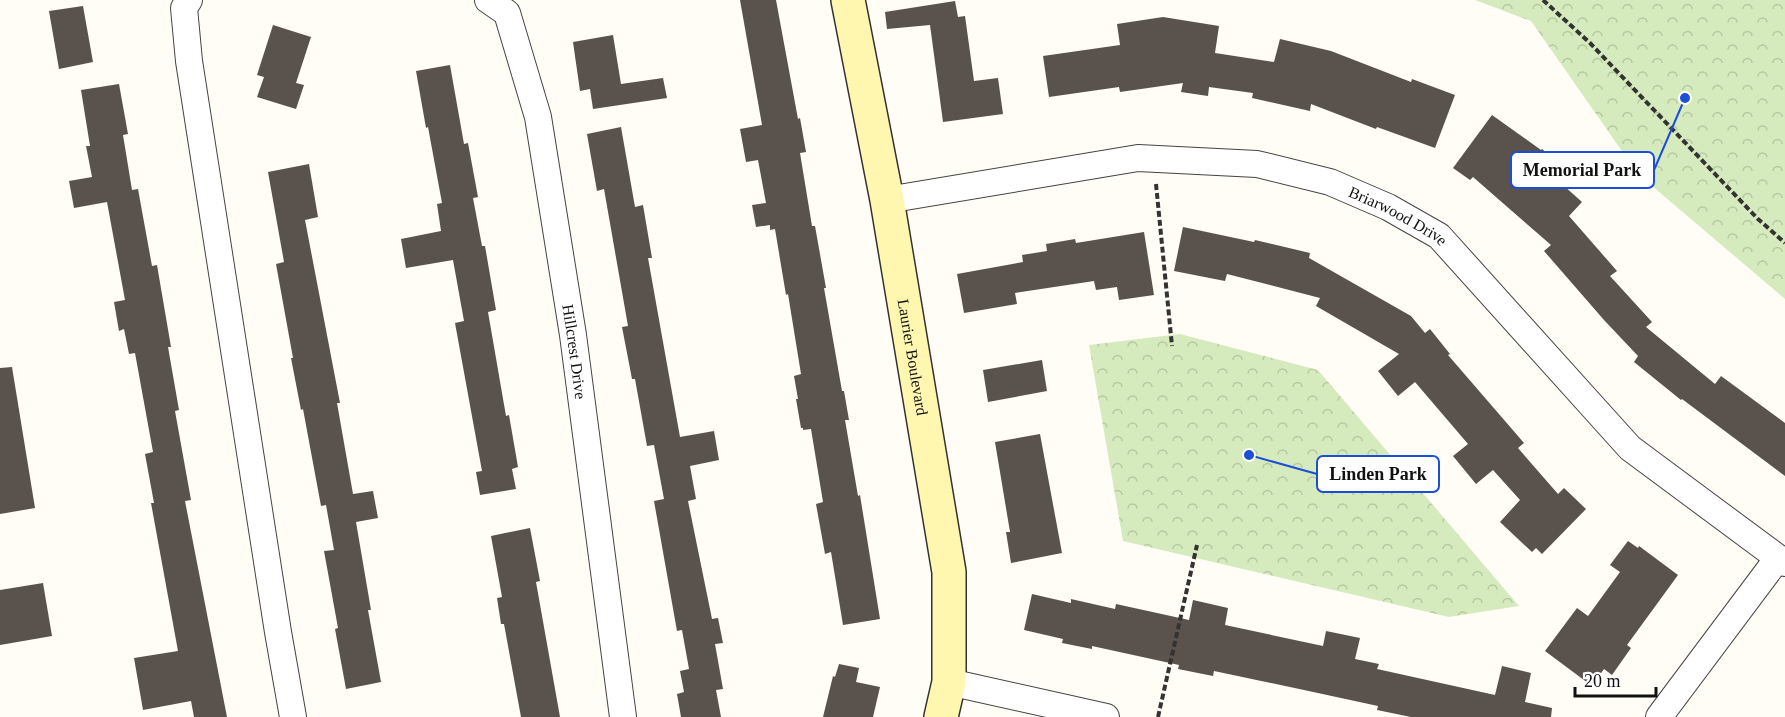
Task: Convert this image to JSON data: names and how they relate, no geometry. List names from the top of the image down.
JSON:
{
  "streets": {
    "street": ["Briarwood Drive", "Hillcrest Drive", "Laurier Boulevard"]
  },
  "crossings": [
    ["Briarwood Drive", "Laurier Boulevard"]
  ],
  "places": ["Memorial Park", "Linden Park"],
  "scale_bar": "20 m"
}
